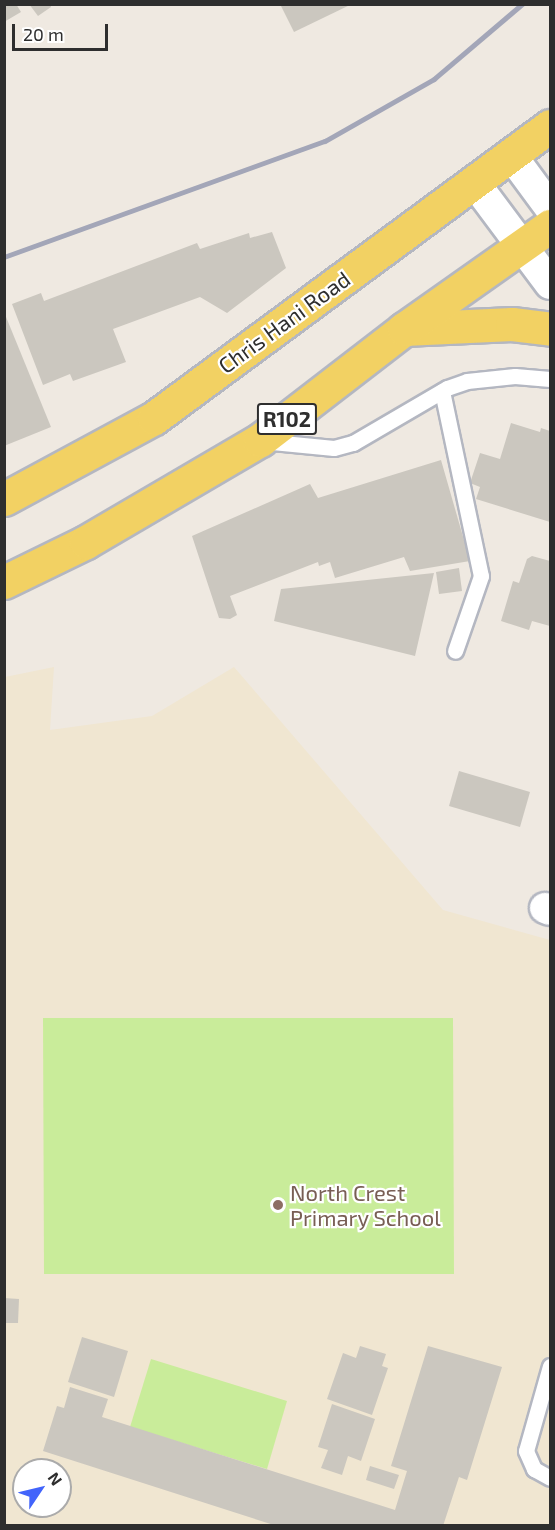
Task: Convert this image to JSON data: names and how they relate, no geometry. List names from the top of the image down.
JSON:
{
  "streets": {
    "main road": ["Chris Hani Road", "R102"]
  },
  "places": ["North Crest Primary School"],
  "scale_bar": "20 m",
  "north": "top right"
}
